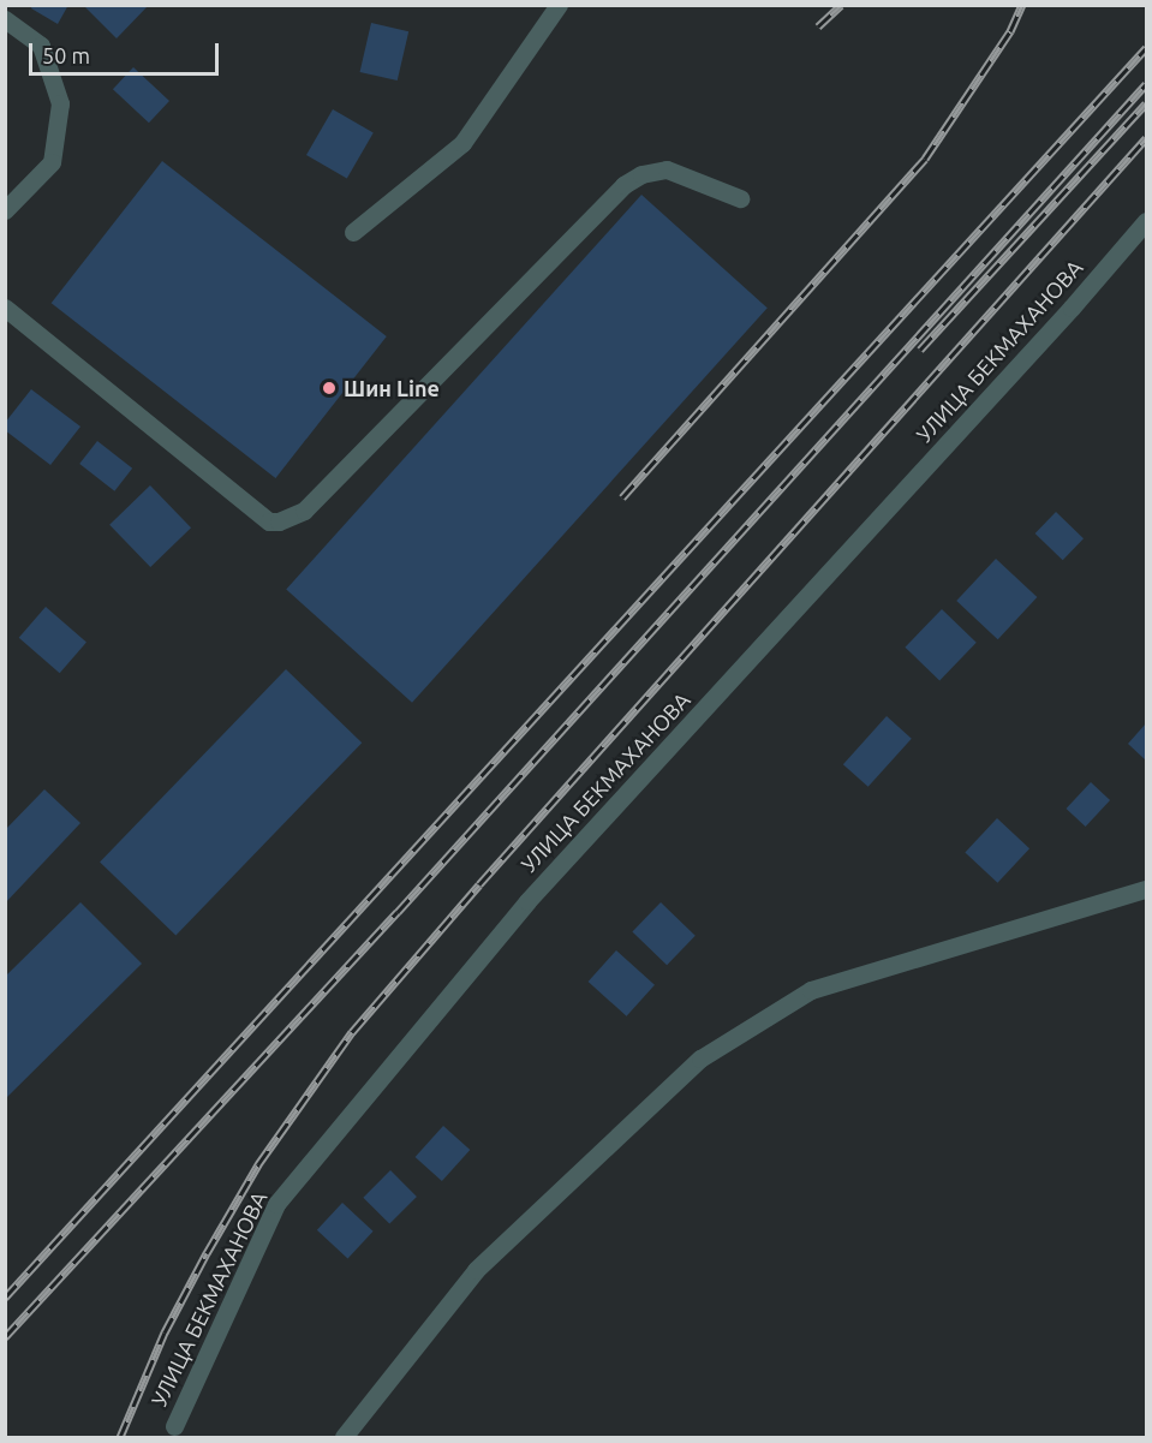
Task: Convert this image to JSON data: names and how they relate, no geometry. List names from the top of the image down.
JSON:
{
  "streets": {
    "street": ["УЛИЦА БЕКМАХАНОВА"]
  },
  "places": ["Шин Line"],
  "scale_bar": "50 m"
}
